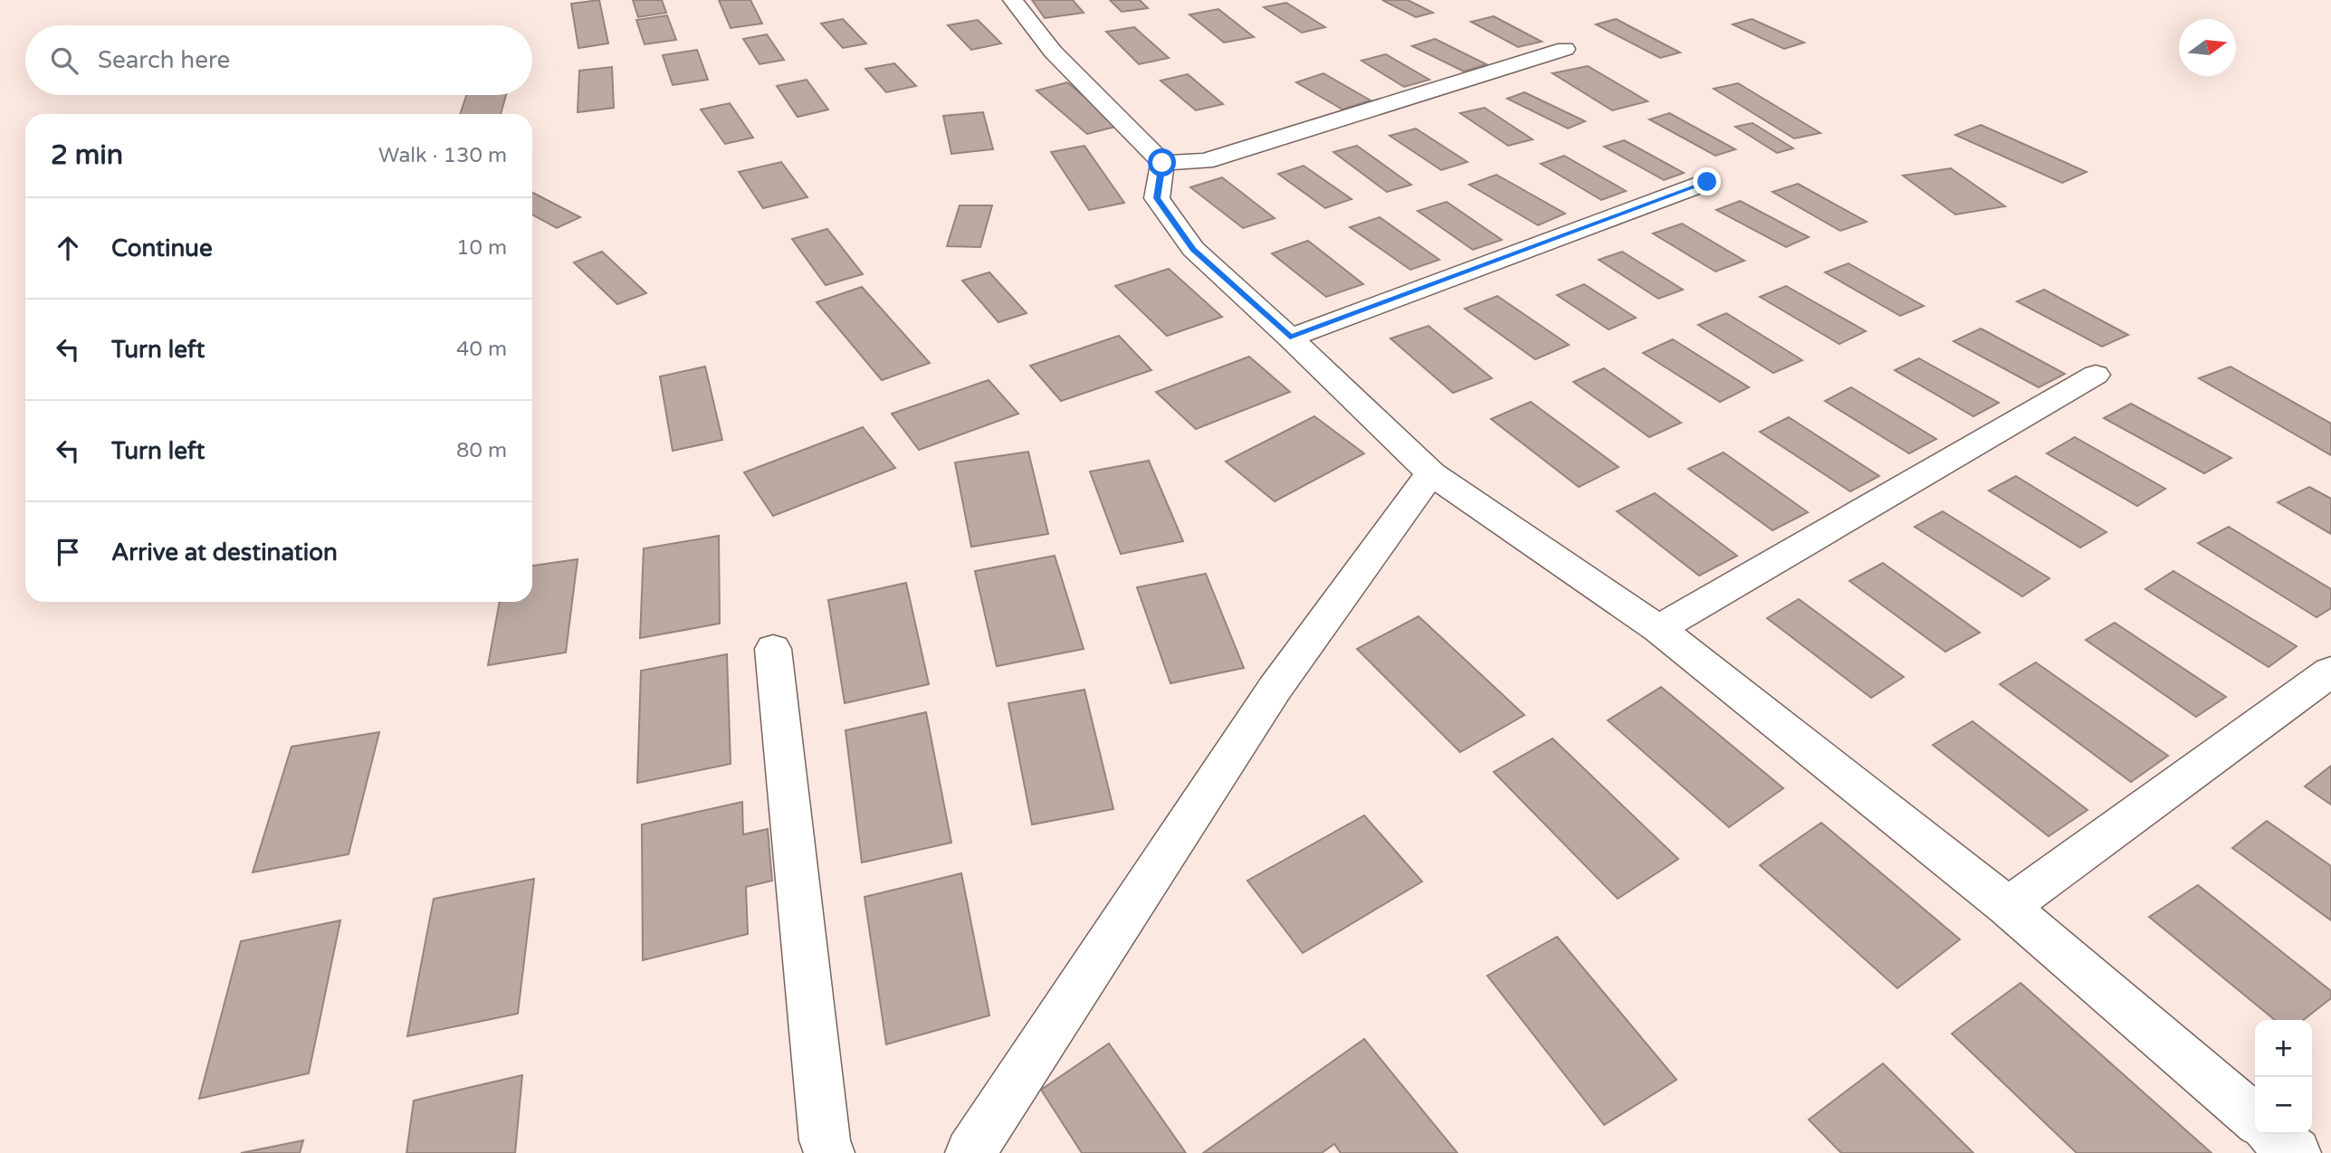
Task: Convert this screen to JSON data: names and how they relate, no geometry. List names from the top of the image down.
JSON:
{
  "north": "right",
  "page": {
    "search": "Search here",
    "heading": ["2 min", "Walk · 130 m"],
    "list": [
      ["Continue", "10 m"],
      ["Turn left", "40 m"],
      ["Turn left", "80 m"],
      "Arrive at destination"
    ],
    "map_buttons": ["+", "−"]
  }
}
